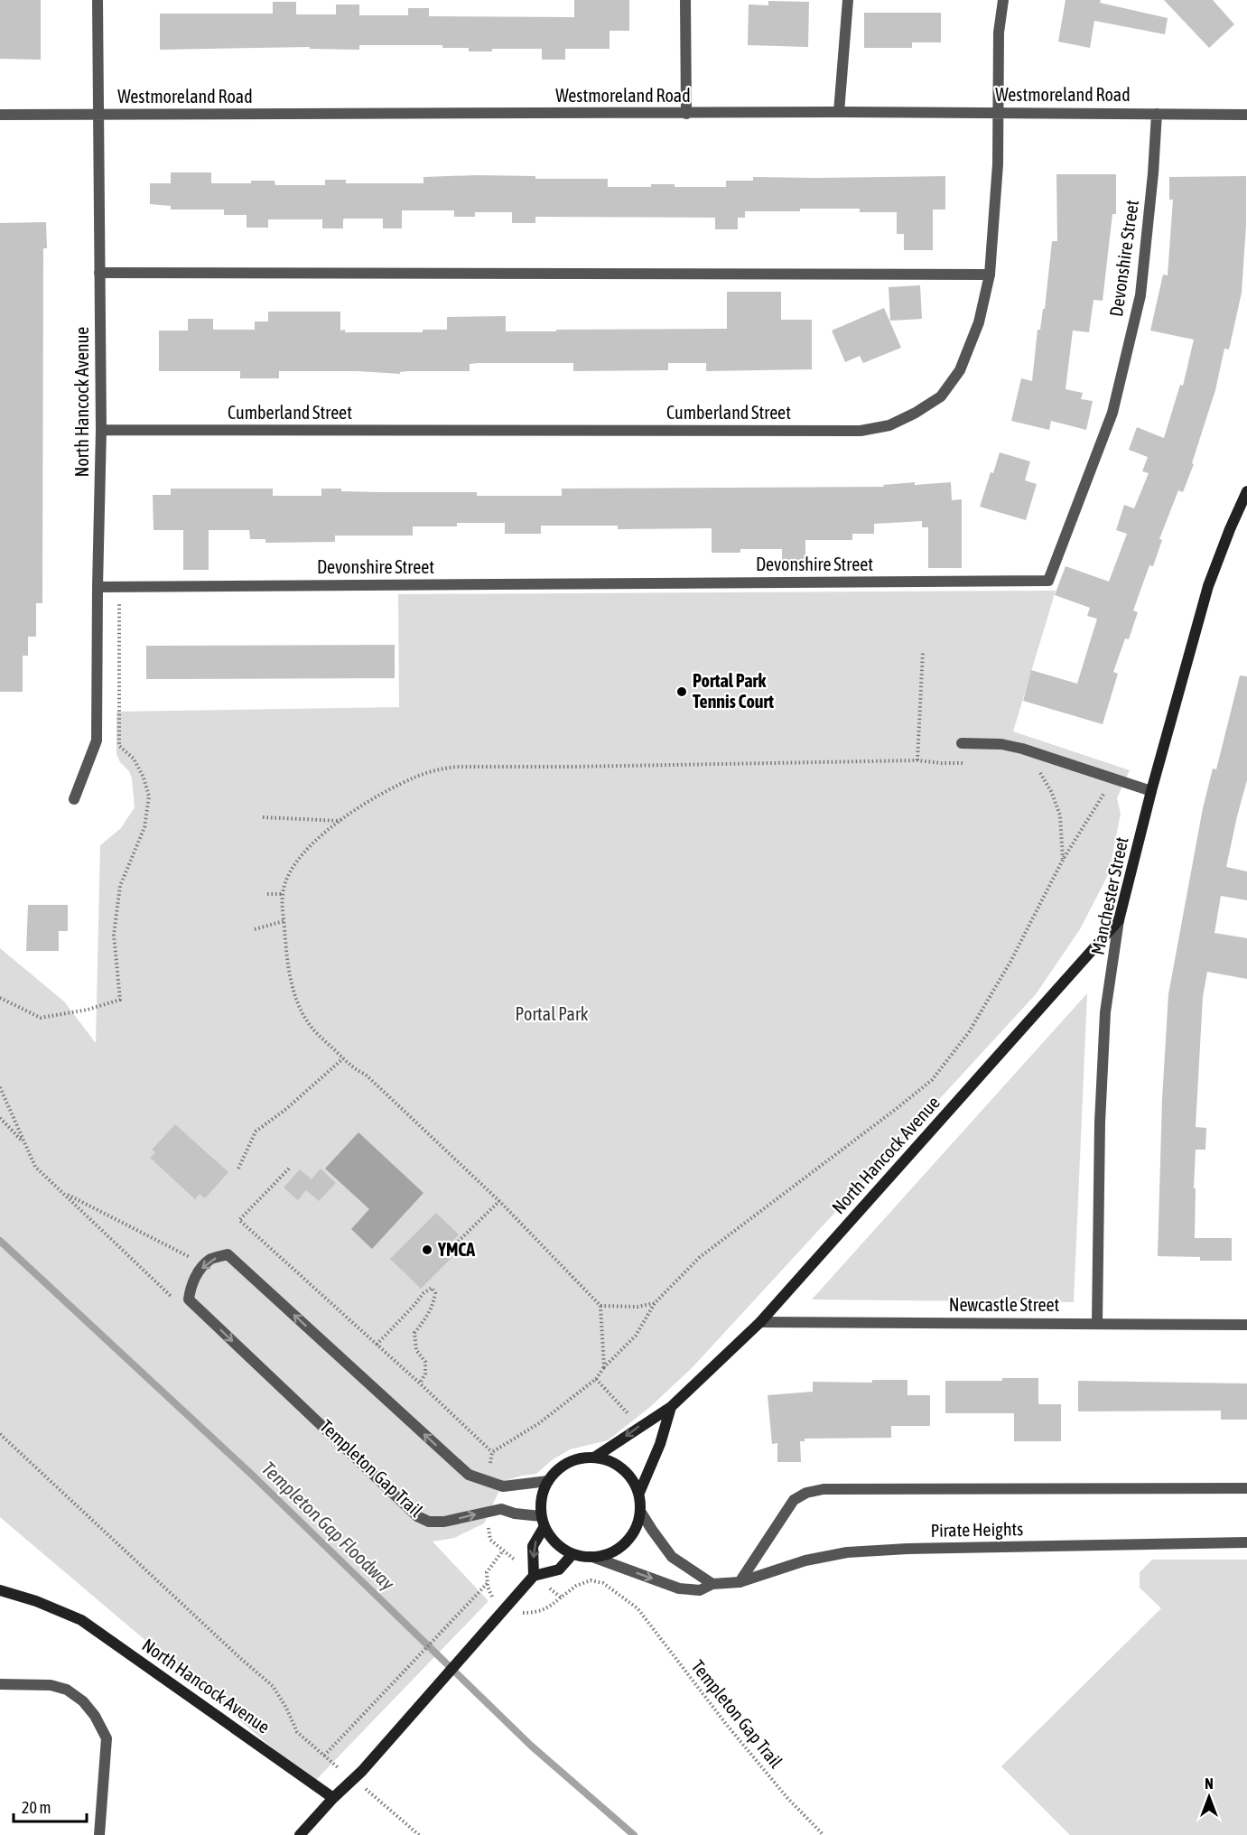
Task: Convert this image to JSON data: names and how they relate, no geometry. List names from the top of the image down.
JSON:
{
  "streets": {
    "street": [
      "Westmoreland Road",
      "Devonshire Street",
      "North Hancock Avenue",
      "Cumberland Street",
      "Manchester Street",
      "Newcastle Street",
      "Pirate Heights"
    ],
    "path": ["Templeton Gap Trail"]
  },
  "crossings": [
    ["Westmoreland Road", "Devonshire Street"],
    ["Westmoreland Road", "North Hancock Avenue"],
    ["Westmoreland Road", "Cumberland Street"],
    ["Devonshire Street", "North Hancock Avenue"],
    ["North Hancock Avenue", "Cumberland Street"],
    ["North Hancock Avenue", "Manchester Street"],
    ["North Hancock Avenue", "Newcastle Street"],
    ["North Hancock Avenue", "Pirate Heights"],
    ["Manchester Street", "Newcastle Street"]
  ],
  "water": ["Templeton Gap Floodway"],
  "parks": ["Portal Park"],
  "places": ["Portal Park Tennis Court", "YMCA"],
  "scale_bar": "20 m",
  "north": "top"
}
